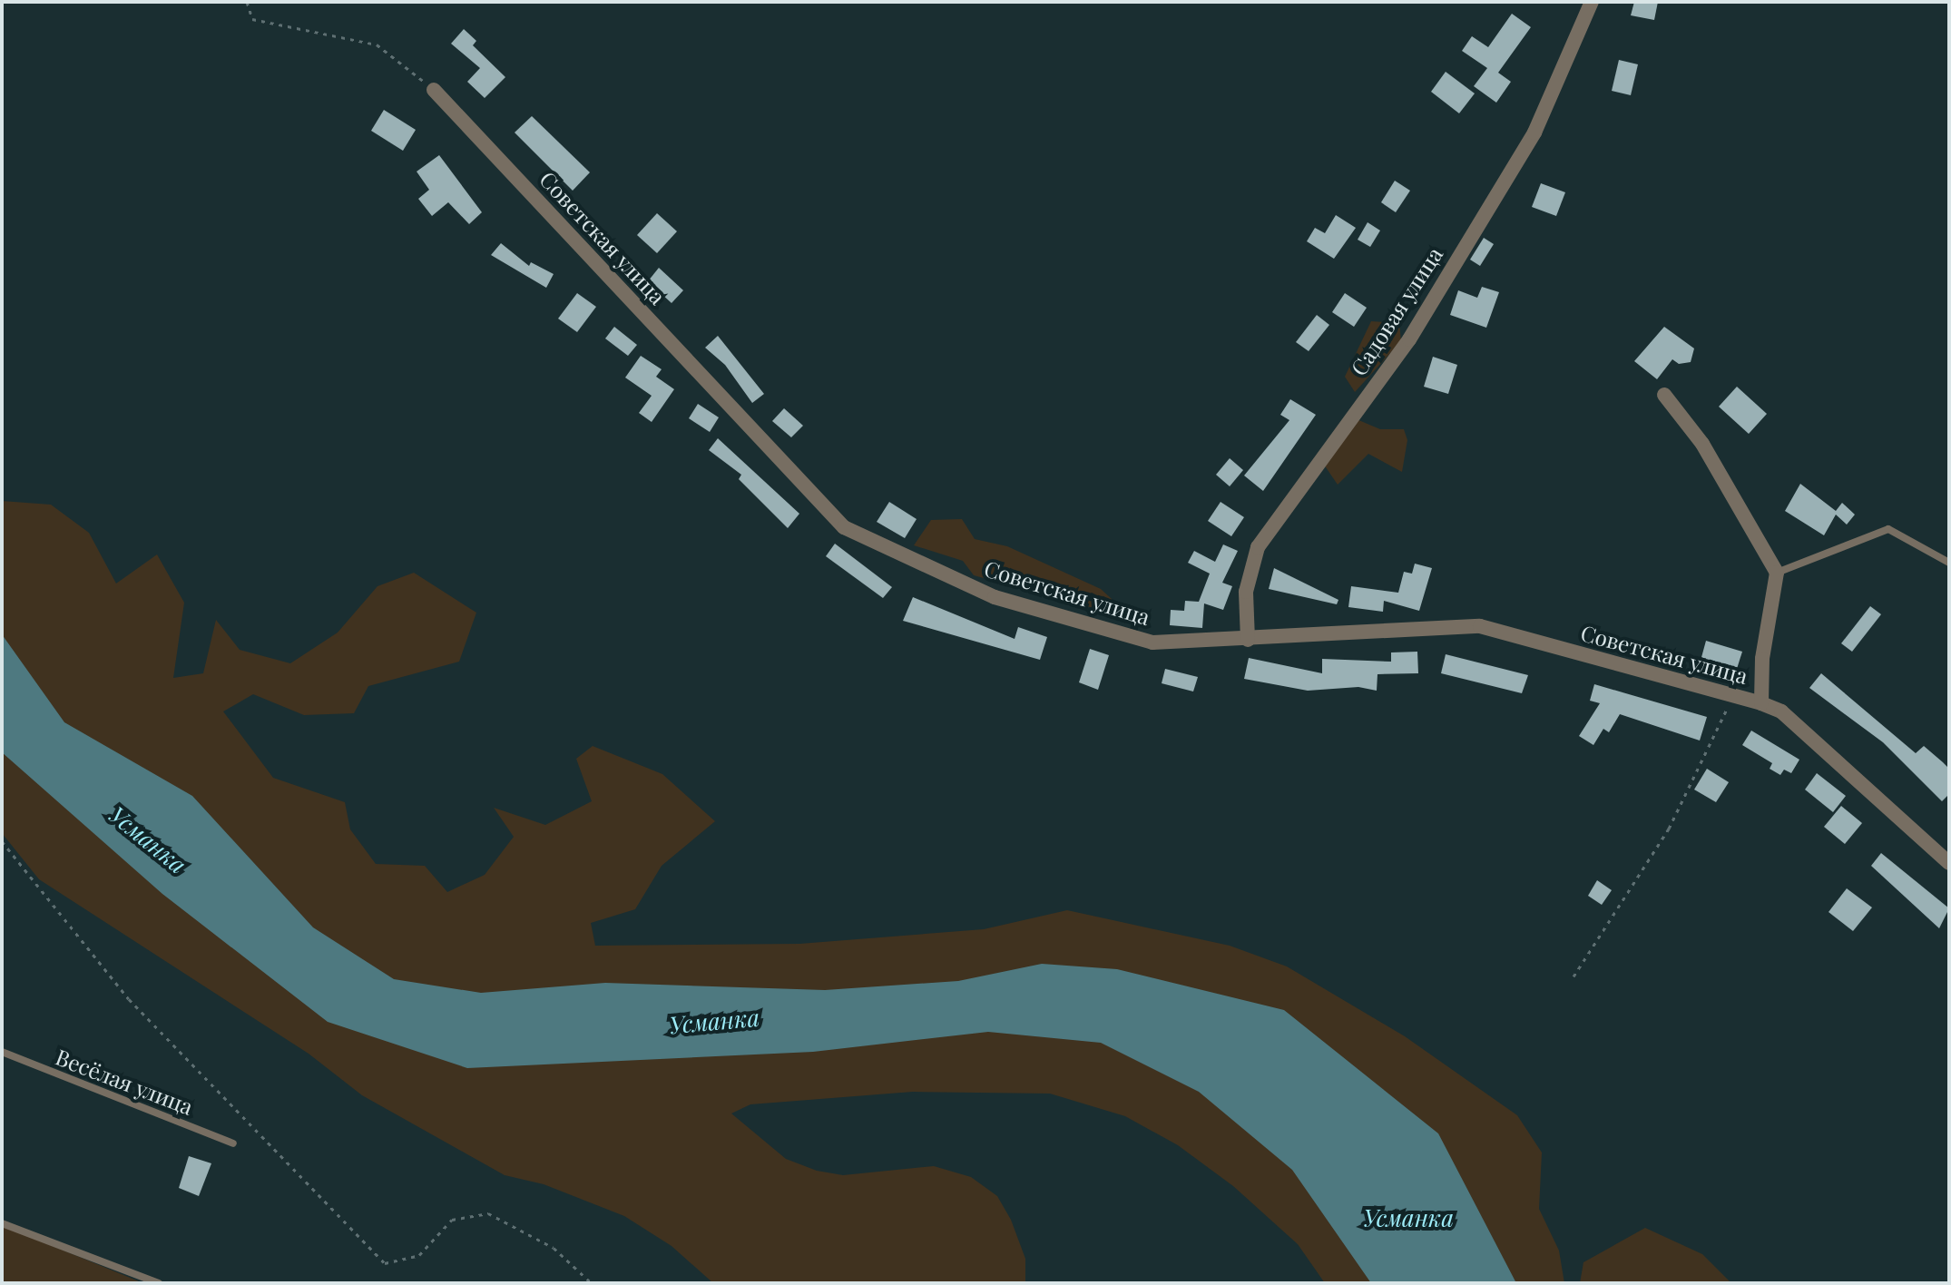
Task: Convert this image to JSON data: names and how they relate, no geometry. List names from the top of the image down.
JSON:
{
  "streets": {
    "street": ["Советская улица", "Садовая улица"],
    "lane": ["Весёлая улица"]
  },
  "crossings": [
    ["Советская улица", "Садовая улица"]
  ],
  "water": ["Усманка"]
}
